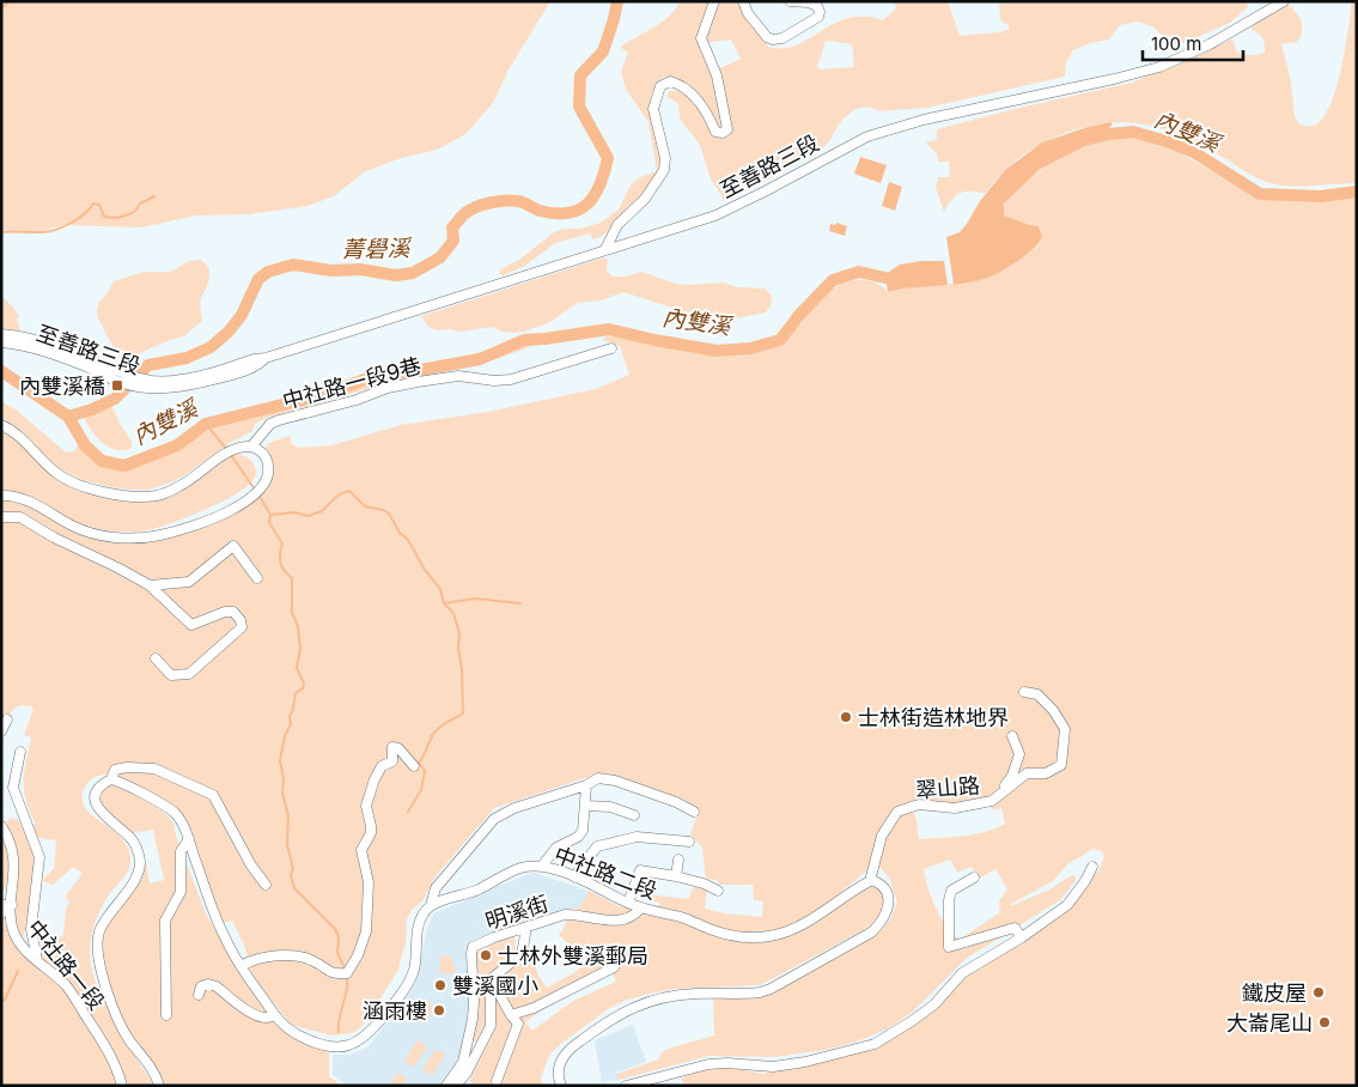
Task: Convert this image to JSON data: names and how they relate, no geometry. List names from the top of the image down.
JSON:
{
  "streets": {
    "street": [
      "至善路三段",
      "中社路一段9巷",
      "翠山路",
      "中社路二段",
      "明溪街",
      "中社路一段"
    ]
  },
  "crossings": [
    ["翠山路", "中社路二段"],
    ["中社路二段", "明溪街"]
  ],
  "water": ["內雙溪", "菁礐溪"],
  "places": {
    "transit": ["內雙溪橋"],
    "other": [
      "士林街造林地界",
      "士林外雙溪郵局",
      "雙溪國小",
      "鐵皮屋",
      "涵雨樓",
      "大崙尾山"
    ]
  },
  "scale_bar": "100 m"
}
